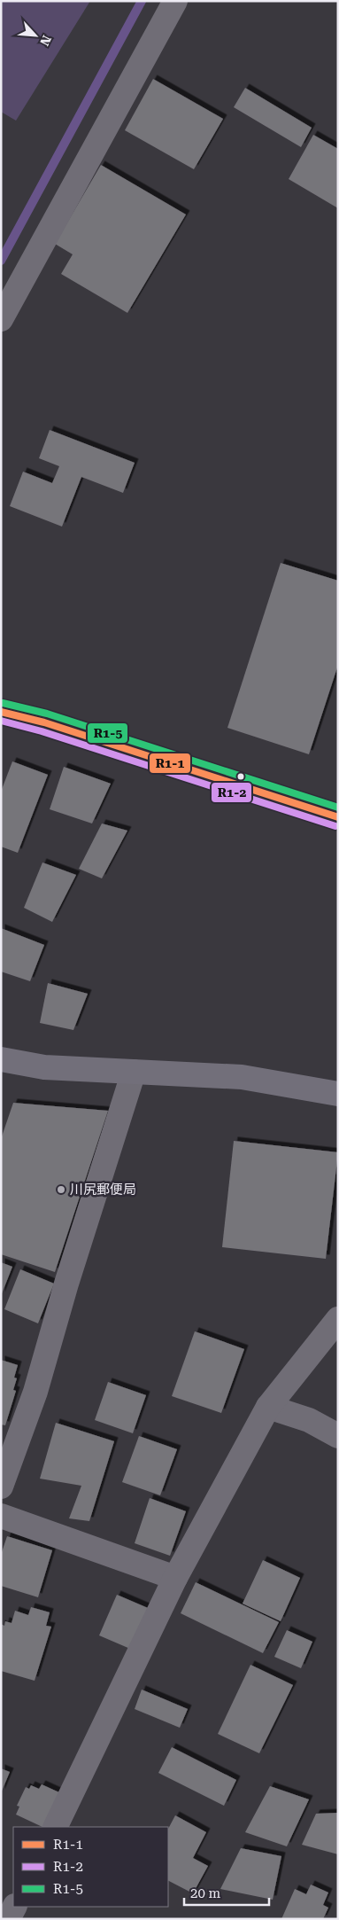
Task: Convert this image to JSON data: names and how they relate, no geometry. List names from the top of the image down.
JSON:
{
  "places": ["川尻郵便局"],
  "lines": ["transit line R1-5", "transit line R1-1", "transit line R1-2"],
  "legend": ["R1-1", "R1-2", "R1-5"],
  "scale_bar": "20 m",
  "north": "bottom right"
}
